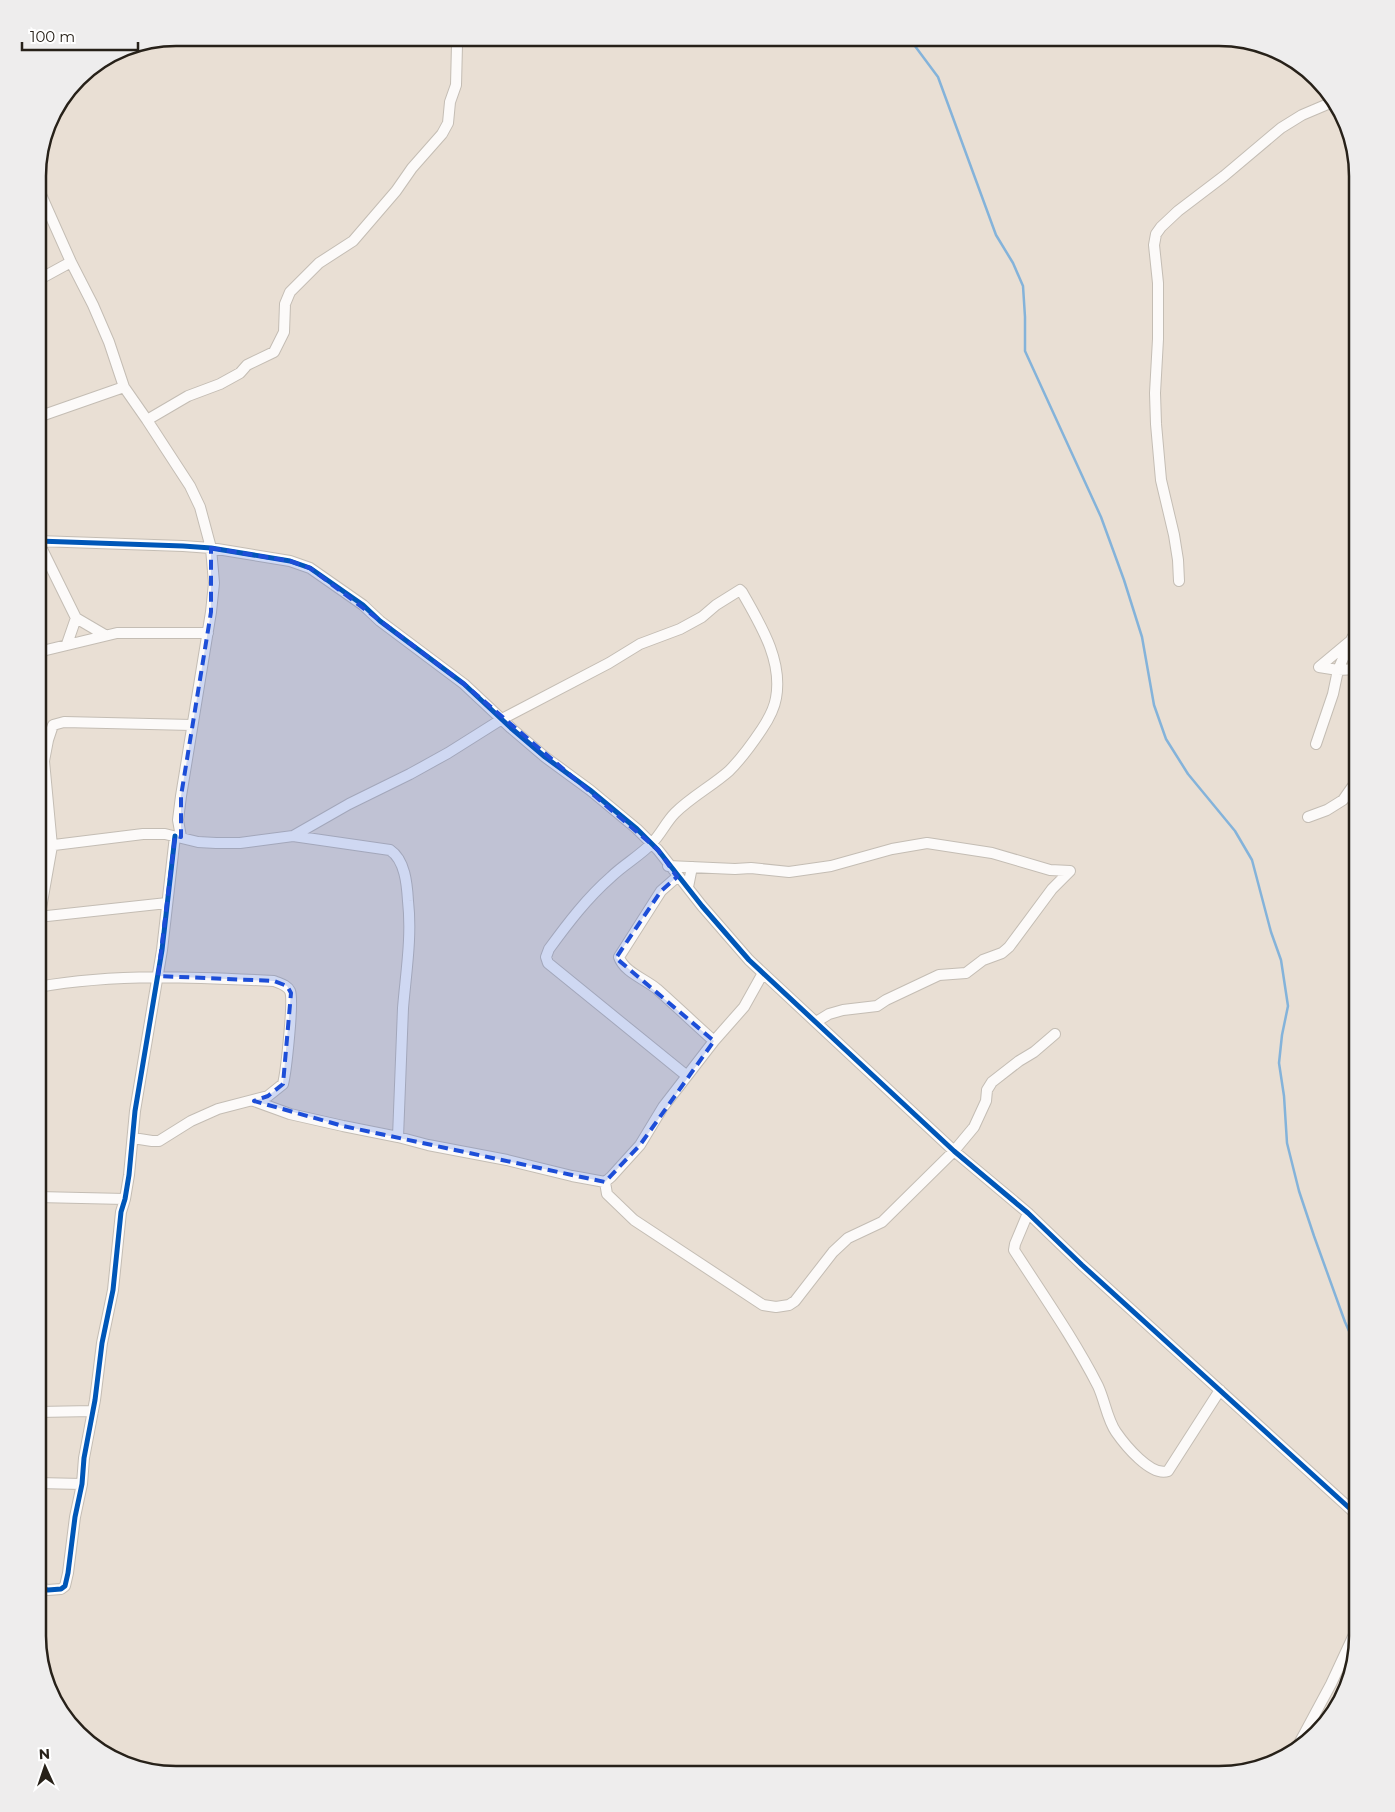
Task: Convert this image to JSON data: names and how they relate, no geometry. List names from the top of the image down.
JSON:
{
  "scale_bar": "100 m",
  "north": "top"
}
